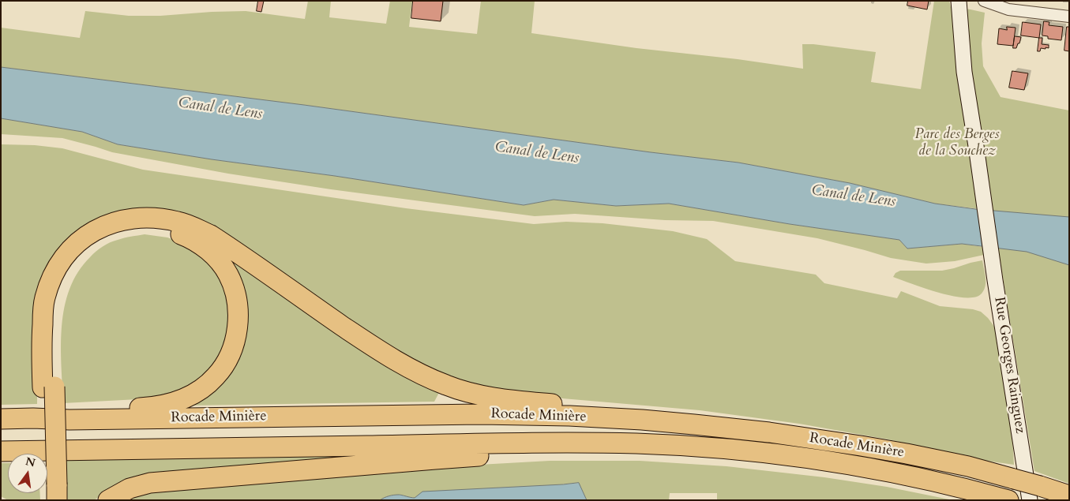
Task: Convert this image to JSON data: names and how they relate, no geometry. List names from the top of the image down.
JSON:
{
  "streets": {
    "highway": ["Rocade Minière"],
    "street": ["Rue Georges Rainguez"]
  },
  "crossings": [
    ["Rue Georges Rainguez", "Rocade Minière"]
  ],
  "water": ["Canal de Lens"],
  "parks": ["Parc des Berges de la Souchez"],
  "north": "top"
}
